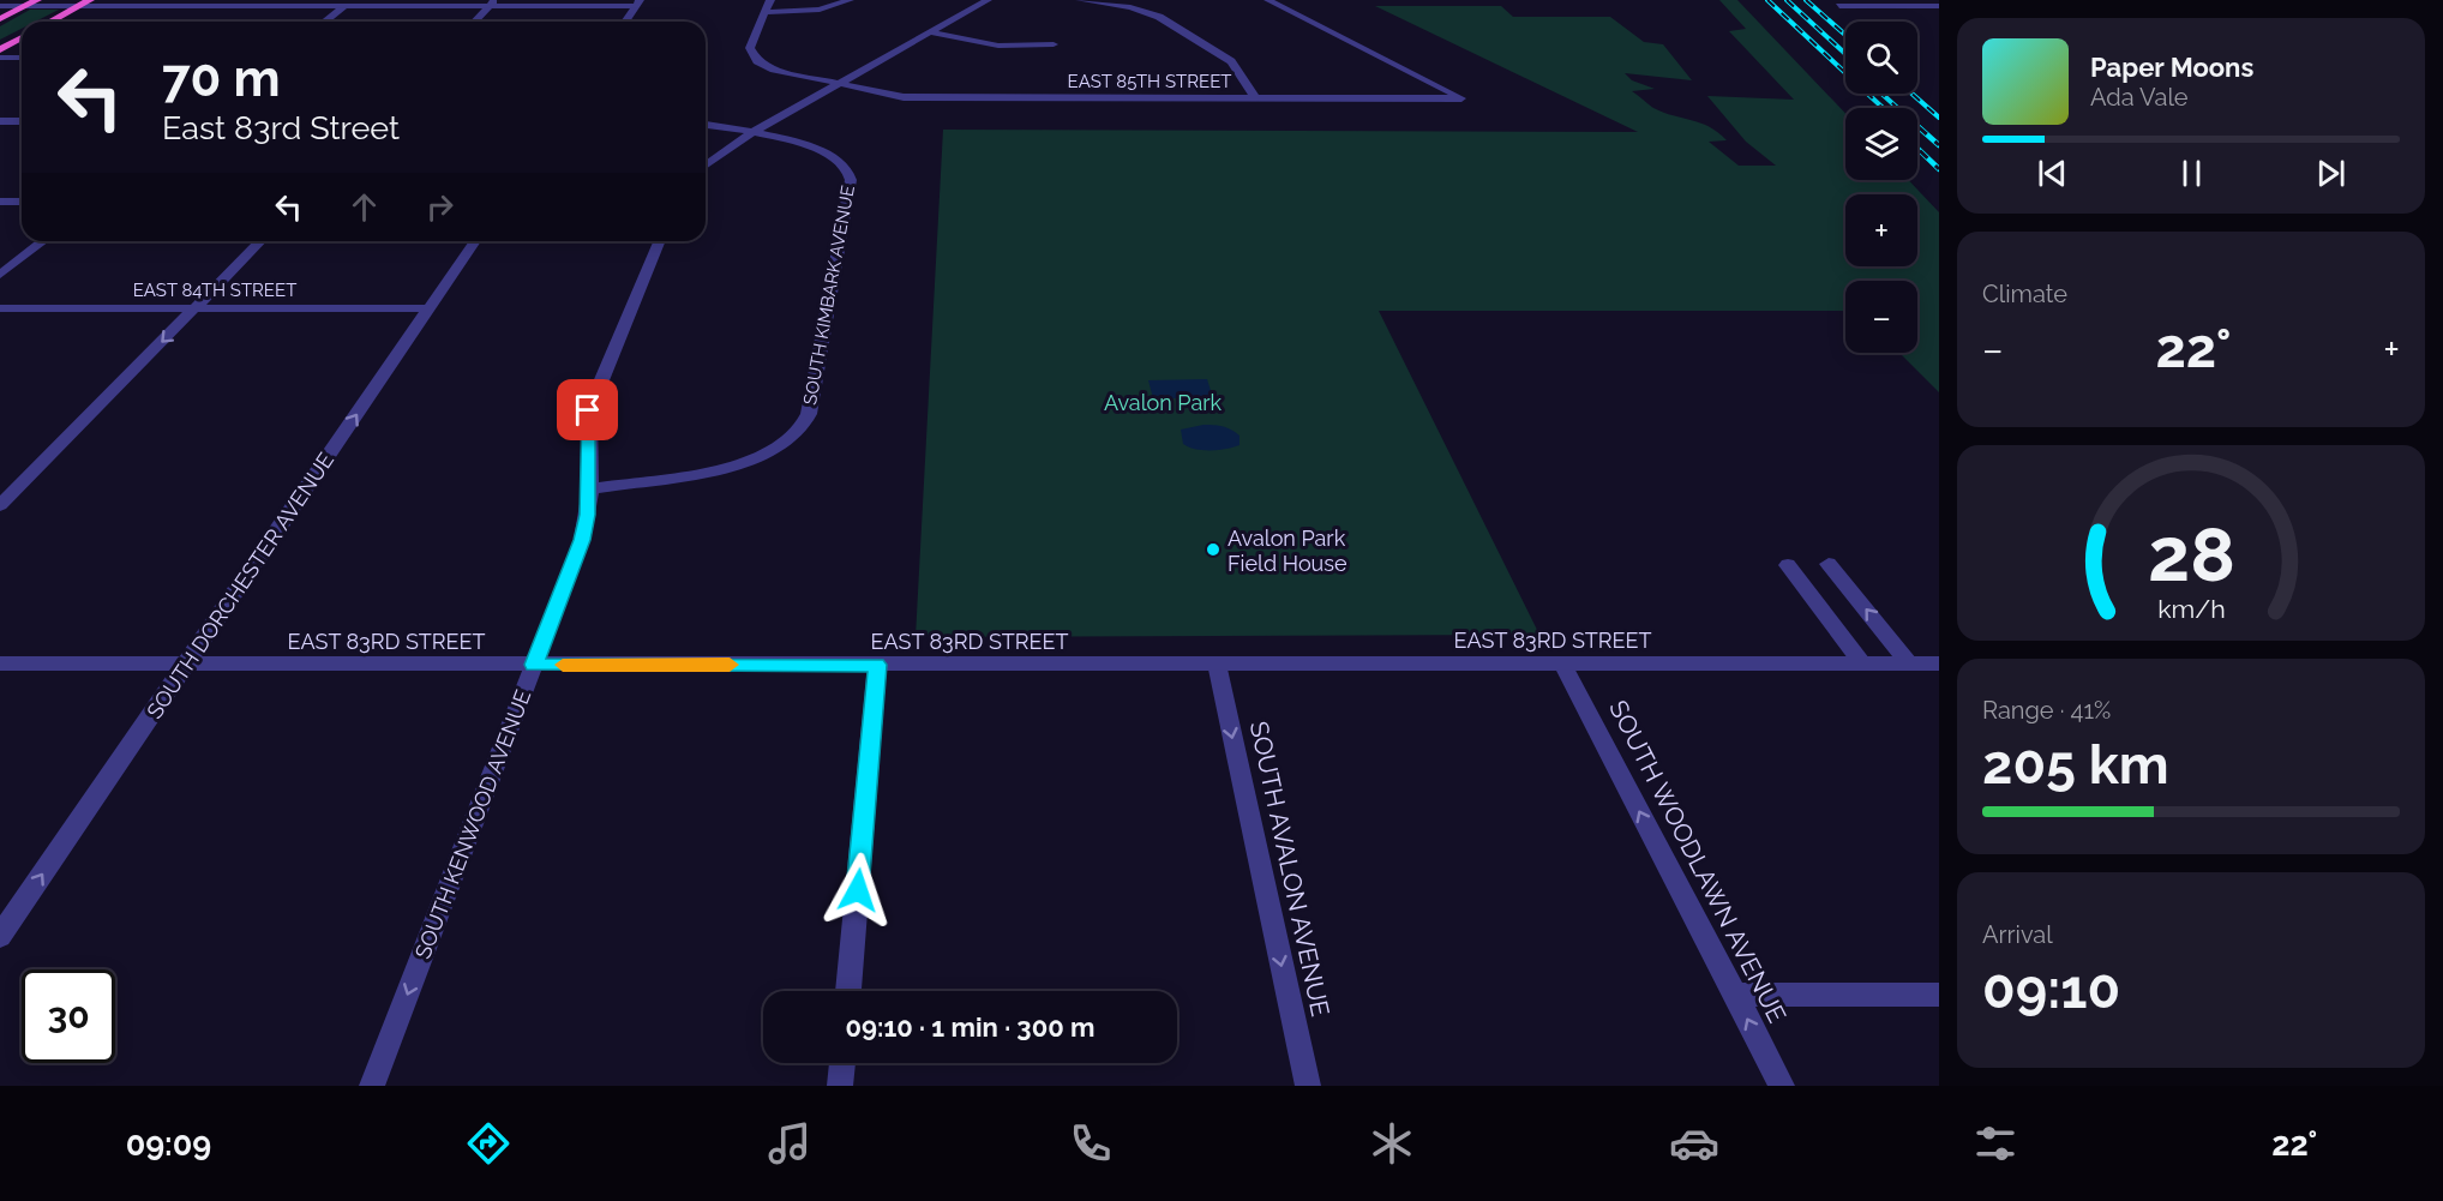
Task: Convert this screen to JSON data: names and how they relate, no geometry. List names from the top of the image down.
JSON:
{
  "streets": {
    "street": [
      "EAST 85TH STREET",
      "EAST 84TH STREET",
      "SOUTH KIMBARK AVENUE",
      "SOUTH DORCHESTER AVENUE",
      "EAST 83RD STREET",
      "SOUTH KENWOOD AVENUE",
      "SOUTH WOODLAWN AVENUE",
      "SOUTH AVALON AVENUE"
    ]
  },
  "crossings": [
    ["EAST 84TH STREET", "SOUTH DORCHESTER AVENUE"],
    ["SOUTH KIMBARK AVENUE", "SOUTH KENWOOD AVENUE"],
    ["SOUTH DORCHESTER AVENUE", "EAST 83RD STREET"],
    ["EAST 83RD STREET", "SOUTH KENWOOD AVENUE"],
    ["EAST 83RD STREET", "SOUTH WOODLAWN AVENUE"],
    ["EAST 83RD STREET", "SOUTH AVALON AVENUE"]
  ],
  "one_way": [
    "SOUTH DORCHESTER AVENUE",
    "SOUTH KENWOOD AVENUE",
    "SOUTH WOODLAWN AVENUE",
    "SOUTH AVALON AVENUE"
  ],
  "parks": ["Avalon Park"],
  "places": ["Avalon Park Field House"],
  "page": {
    "map_buttons": ["+", "−"],
    "turn": ["70 m", "East 83rd Street"],
    "song": ["Paper Moons", "Ada Vale"],
    "tile": [
      "Climate",
      ["Range · 41%", "205 km"],
      ["Arrival", "09:10"]
    ],
    "heat": ["−", "22°", "+"],
    "limit": "30",
    "trip": "09:10 · 1 min · 300 m",
    "tabs": ["09:09", "22°"],
    "gauge": ["28", "km/h"]
  }
}
